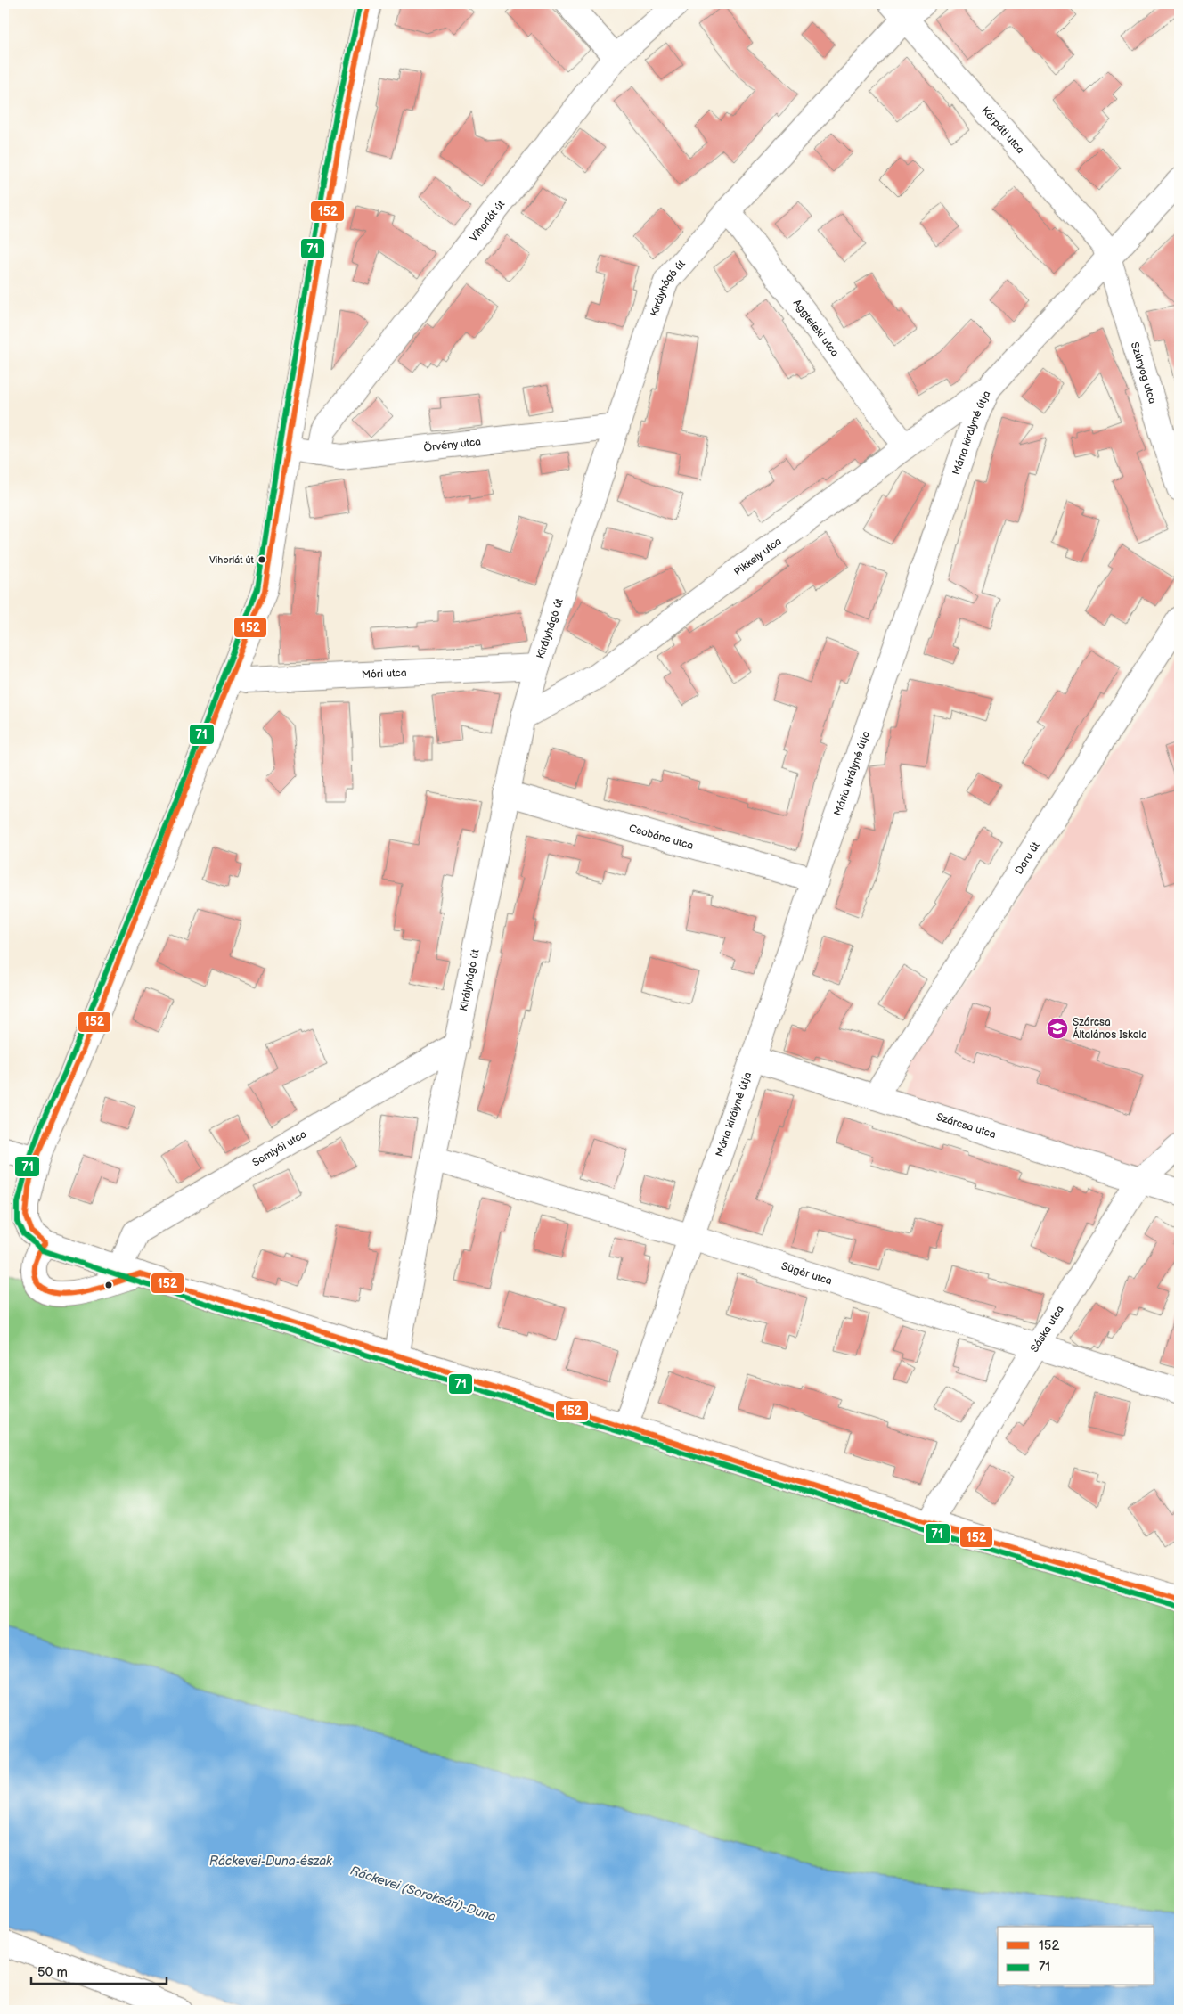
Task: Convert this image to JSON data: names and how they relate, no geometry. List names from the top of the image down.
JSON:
{
  "streets": {
    "street": [
      "Kárpáti utca",
      "Vihorlát út",
      "Királyhágó út",
      "Aggteleki utca",
      "Szúnyog utca",
      "Mária királyné útja",
      "Örvény utca",
      "Pikkely utca",
      "Móri utca",
      "Csobánc utca",
      "Daru út",
      "Szárcsa utca",
      "Somlyói utca",
      "Sügér utca",
      "Sáska utca"
    ]
  },
  "crossings": [
    ["Kárpáti utca", "Királyhágó út"],
    ["Kárpáti utca", "Szúnyog utca"],
    ["Kárpáti utca", "Mária királyné útja"],
    ["Vihorlát út", "Örvény utca"],
    ["Királyhágó út", "Aggteleki utca"],
    ["Királyhágó út", "Örvény utca"],
    ["Királyhágó út", "Pikkely utca"],
    ["Királyhágó út", "Móri utca"],
    ["Királyhágó út", "Csobánc utca"],
    ["Királyhágó út", "Somlyói utca"],
    ["Királyhágó út", "Sügér utca"],
    ["Aggteleki utca", "Pikkely utca"],
    ["Szúnyog utca", "Mária királyné útja"],
    ["Mária királyné útja", "Pikkely utca"],
    ["Mária királyné útja", "Csobánc utca"],
    ["Mária királyné útja", "Szárcsa utca"],
    ["Mária királyné útja", "Sügér utca"],
    ["Daru út", "Szárcsa utca"],
    ["Szárcsa utca", "Sáska utca"],
    ["Sügér utca", "Sáska utca"]
  ],
  "water": ["Ráckevei-Duna-észak", "Ráckevei (Soroksári)-Duna"],
  "places": {
    "other": ["Vihorlát út"],
    "school or university": ["Szárcsa Általános Iskola"]
  },
  "lines": ["transit line 152", "transit line 71"],
  "legend": ["152", "71"],
  "scale_bar": "50 m"
}
